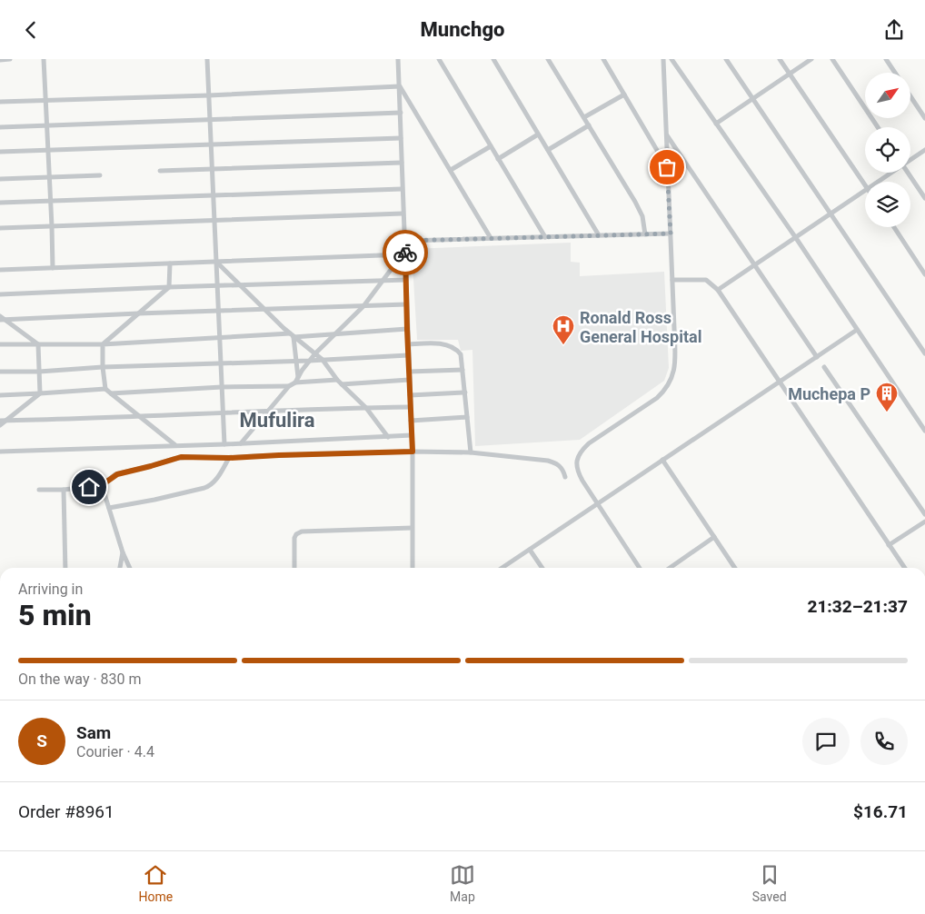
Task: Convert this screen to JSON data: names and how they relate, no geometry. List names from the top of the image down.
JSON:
{
  "districts": ["Mufulira"],
  "places": {
    "hospital": ["Ronald Ross General Hospital"],
    "building": ["Muchepa P"]
  },
  "north": "top right",
  "page": {
    "header": "Munchgo",
    "heading": ["5 min", "Arriving in", "21:32–21:37"],
    "panel": [
      "Sam",
      "Courier · 4.4",
      "Order #8961",
      "$16.71"
    ],
    "bar": "On the way · 830 m",
    "round": "S",
    "tabs": ["Home", "Map", "Saved"]
  }
}
